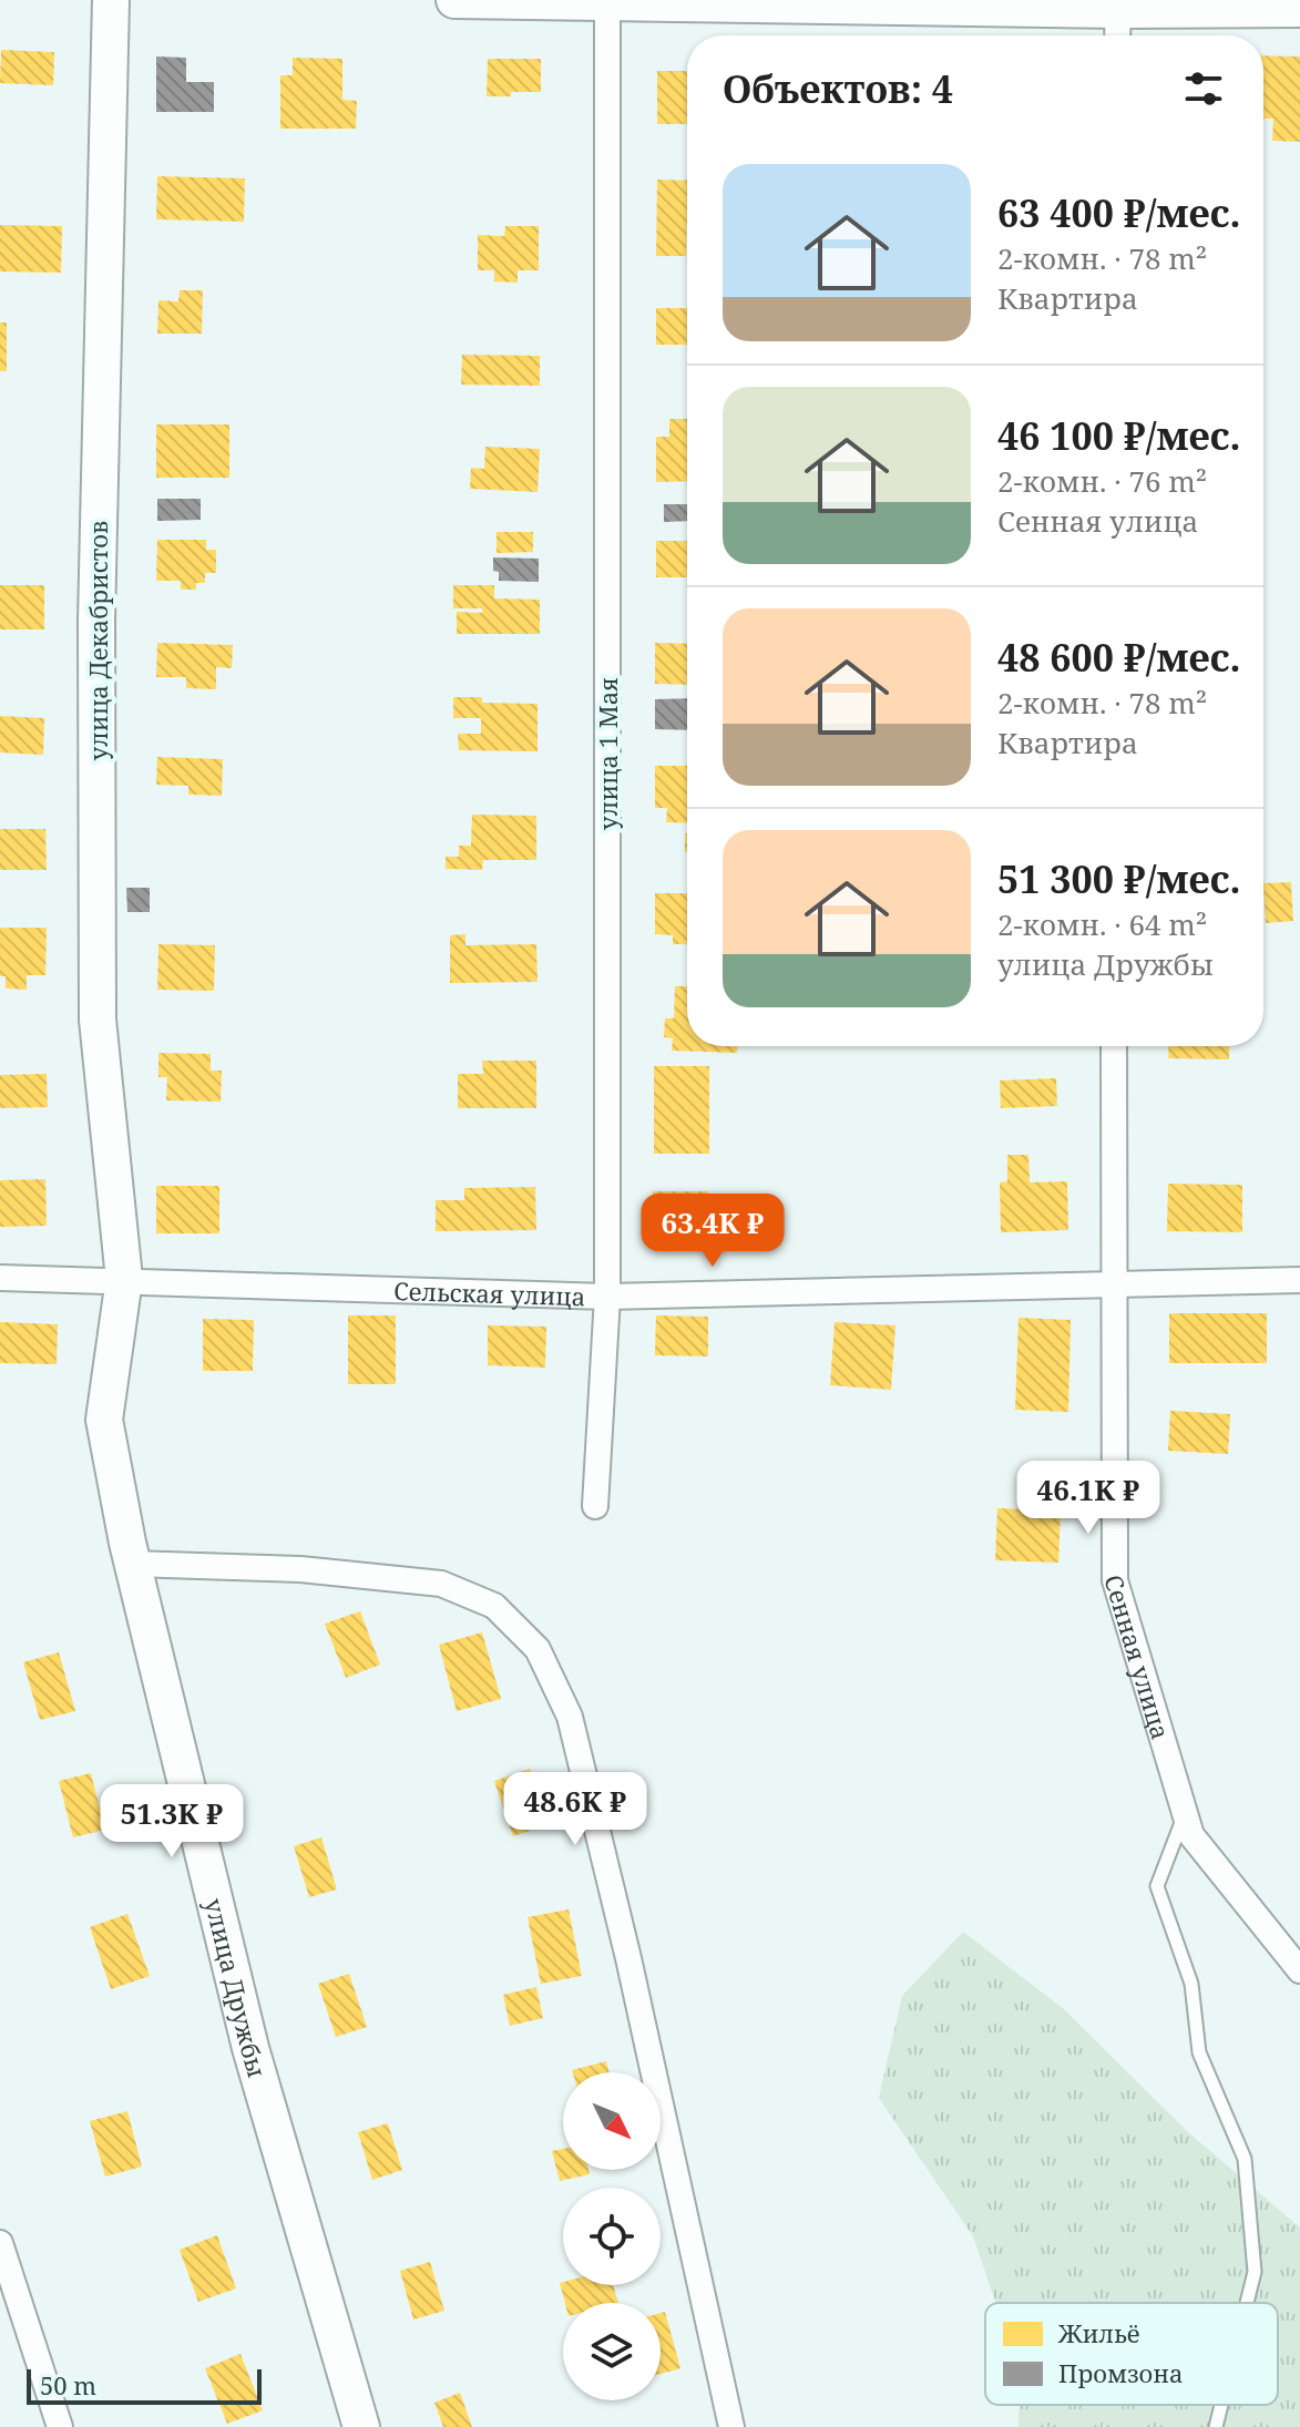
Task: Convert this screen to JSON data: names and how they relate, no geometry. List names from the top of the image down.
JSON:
{
  "streets": {
    "street": [
      "улица Декабристов",
      "улица 1 Мая",
      "Сельская улица",
      "Сенная улица",
      "улица Дружбы"
    ]
  },
  "crossings": [
    ["улица Декабристов", "Сельская улица"],
    ["улица Декабристов", "улица Дружбы"],
    ["улица 1 Мая", "Сельская улица"],
    ["Сельская улица", "Сенная улица"],
    ["Сельская улица", "улица Дружбы"]
  ],
  "legend": ["Жильё", "Промзона"],
  "scale_bar": "50 m",
  "north": "bottom right",
  "page": {
    "heading": "Объектов: 4",
    "list": [
      {
        "name": "63 400 ₽/мес.",
        "note": "2-комн. · 78 m² · Квартира"
      },
      {
        "name": "46 100 ₽/мес.",
        "note": "2-комн. · 76 m² · Сенная улица"
      },
      {
        "name": "48 600 ₽/мес.",
        "note": "2-комн. · 78 m² · Квартира"
      },
      {
        "name": "51 300 ₽/мес.",
        "note": "2-комн. · 64 m² · улица Дружбы"
      }
    ],
    "price": [
      "63.4K ₽",
      "46.1K ₽",
      "48.6K ₽",
      "51.3K ₽"
    ],
    "scale": "50 m"
  }
}
